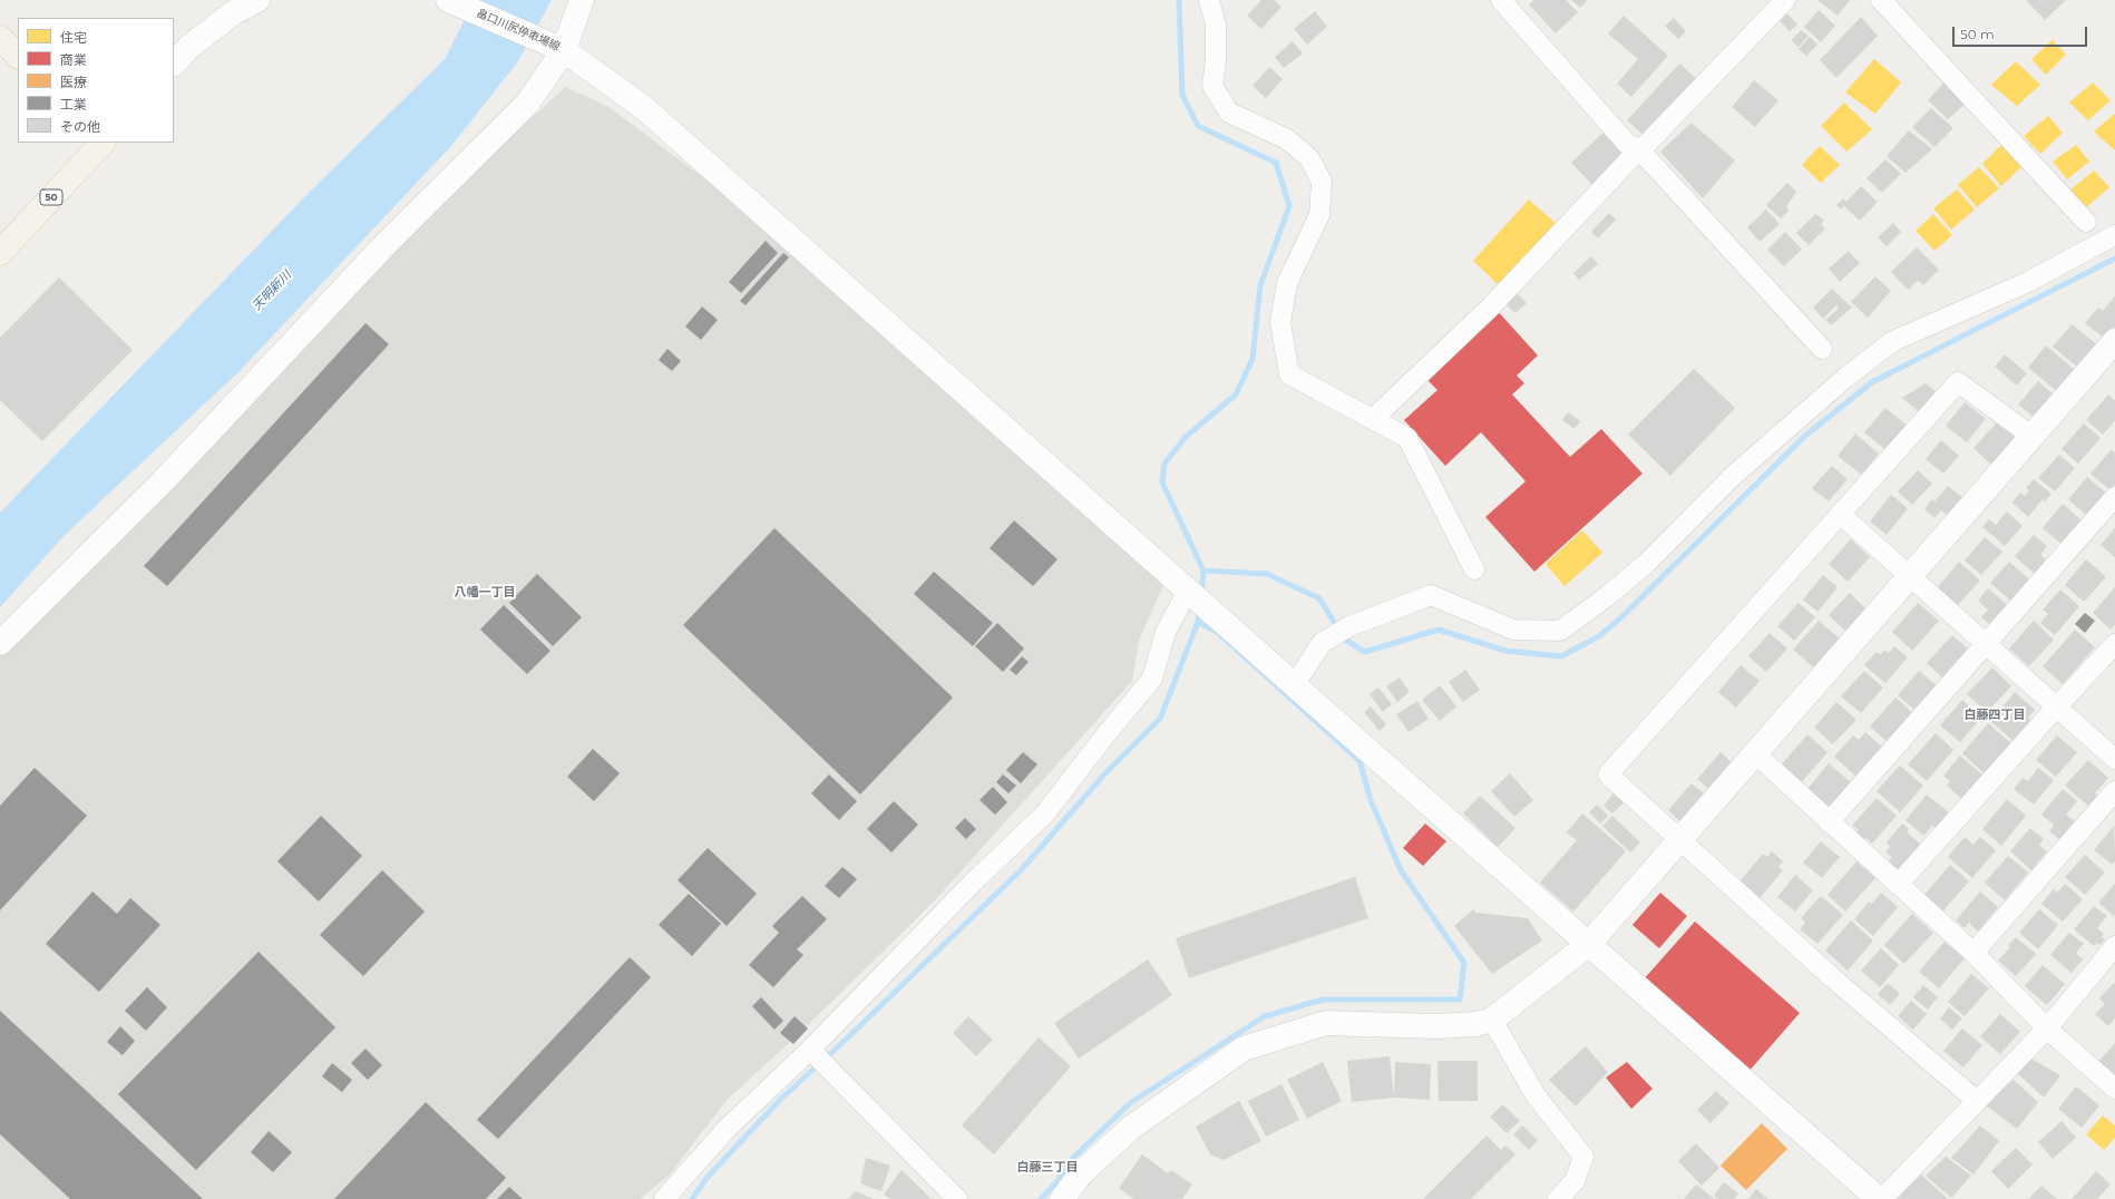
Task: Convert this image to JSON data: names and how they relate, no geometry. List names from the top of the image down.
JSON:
{
  "streets": {
    "main road": ["50"],
    "street": ["畠口川尻停車場線"]
  },
  "districts": ["八幡一丁目", "白藤四丁目", "白藤三丁目"],
  "water": ["天明新川"],
  "legend": [
    "住宅",
    "商業",
    "医療",
    "工業",
    "その他"
  ],
  "scale_bar": "50 m"
}
